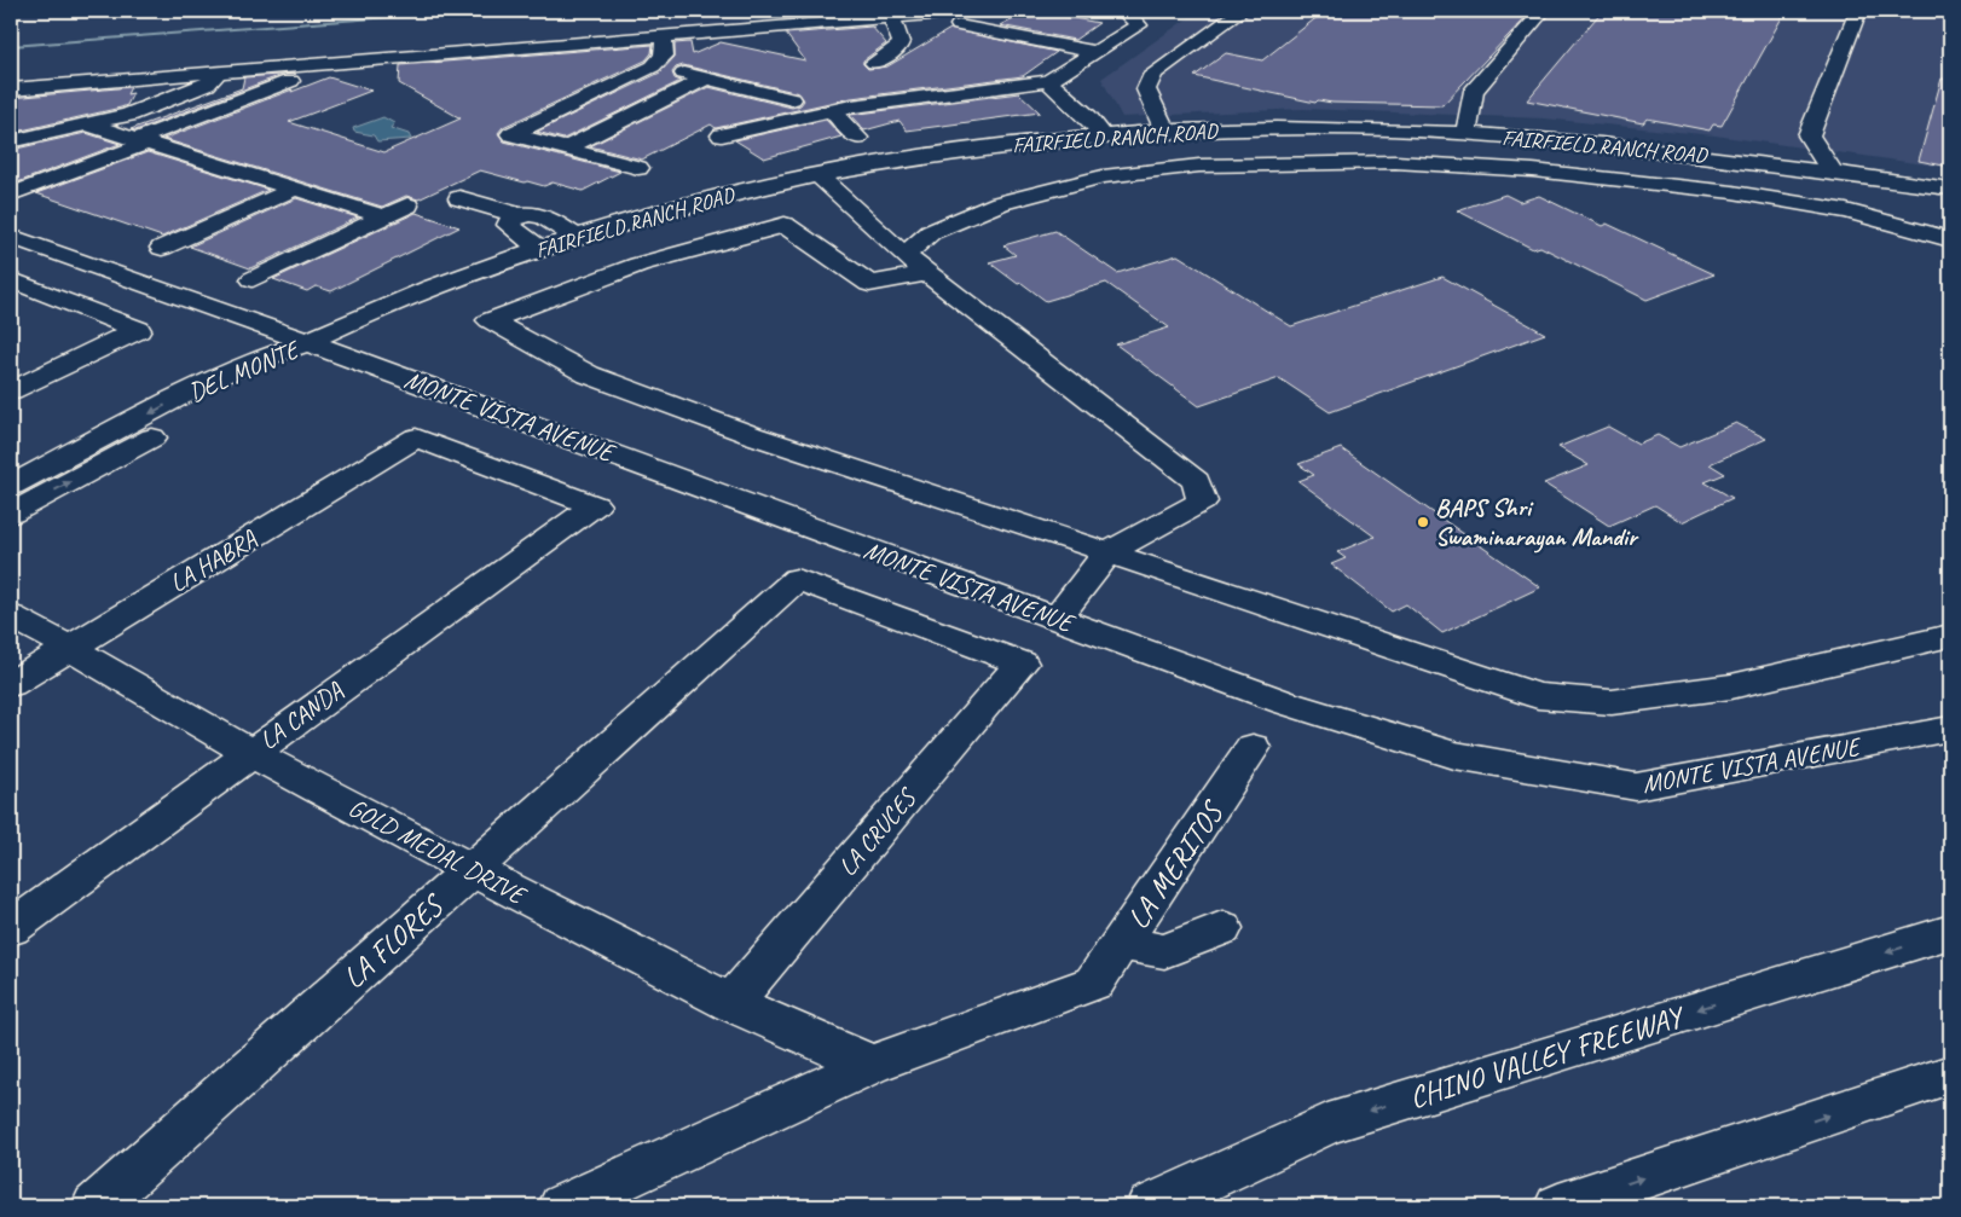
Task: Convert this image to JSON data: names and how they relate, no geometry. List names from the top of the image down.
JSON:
{
  "streets": {
    "main road": [
      "FAIRFIELD RANCH ROAD",
      "DEL MONTE",
      "MONTE VISTA AVENUE",
      "LA HABRA",
      "LA CANDA",
      "LA CRUCES",
      "GOLD MEDAL DRIVE",
      "LA MERITOS",
      "LA FLORES",
      "CHINO VALLEY FREEWAY"
    ]
  },
  "crossings": [
    ["FAIRFIELD RANCH ROAD", "DEL MONTE"],
    ["FAIRFIELD RANCH ROAD", "MONTE VISTA AVENUE"],
    ["DEL MONTE", "MONTE VISTA AVENUE"],
    ["LA HABRA", "LA CANDA"],
    ["LA HABRA", "GOLD MEDAL DRIVE"],
    ["LA CANDA", "GOLD MEDAL DRIVE"],
    ["LA CRUCES", "GOLD MEDAL DRIVE"],
    ["LA CRUCES", "LA FLORES"],
    ["GOLD MEDAL DRIVE", "LA MERITOS"],
    ["GOLD MEDAL DRIVE", "LA FLORES"]
  ],
  "places": ["BAPS Shri Swaminarayan Mandir"]
}
